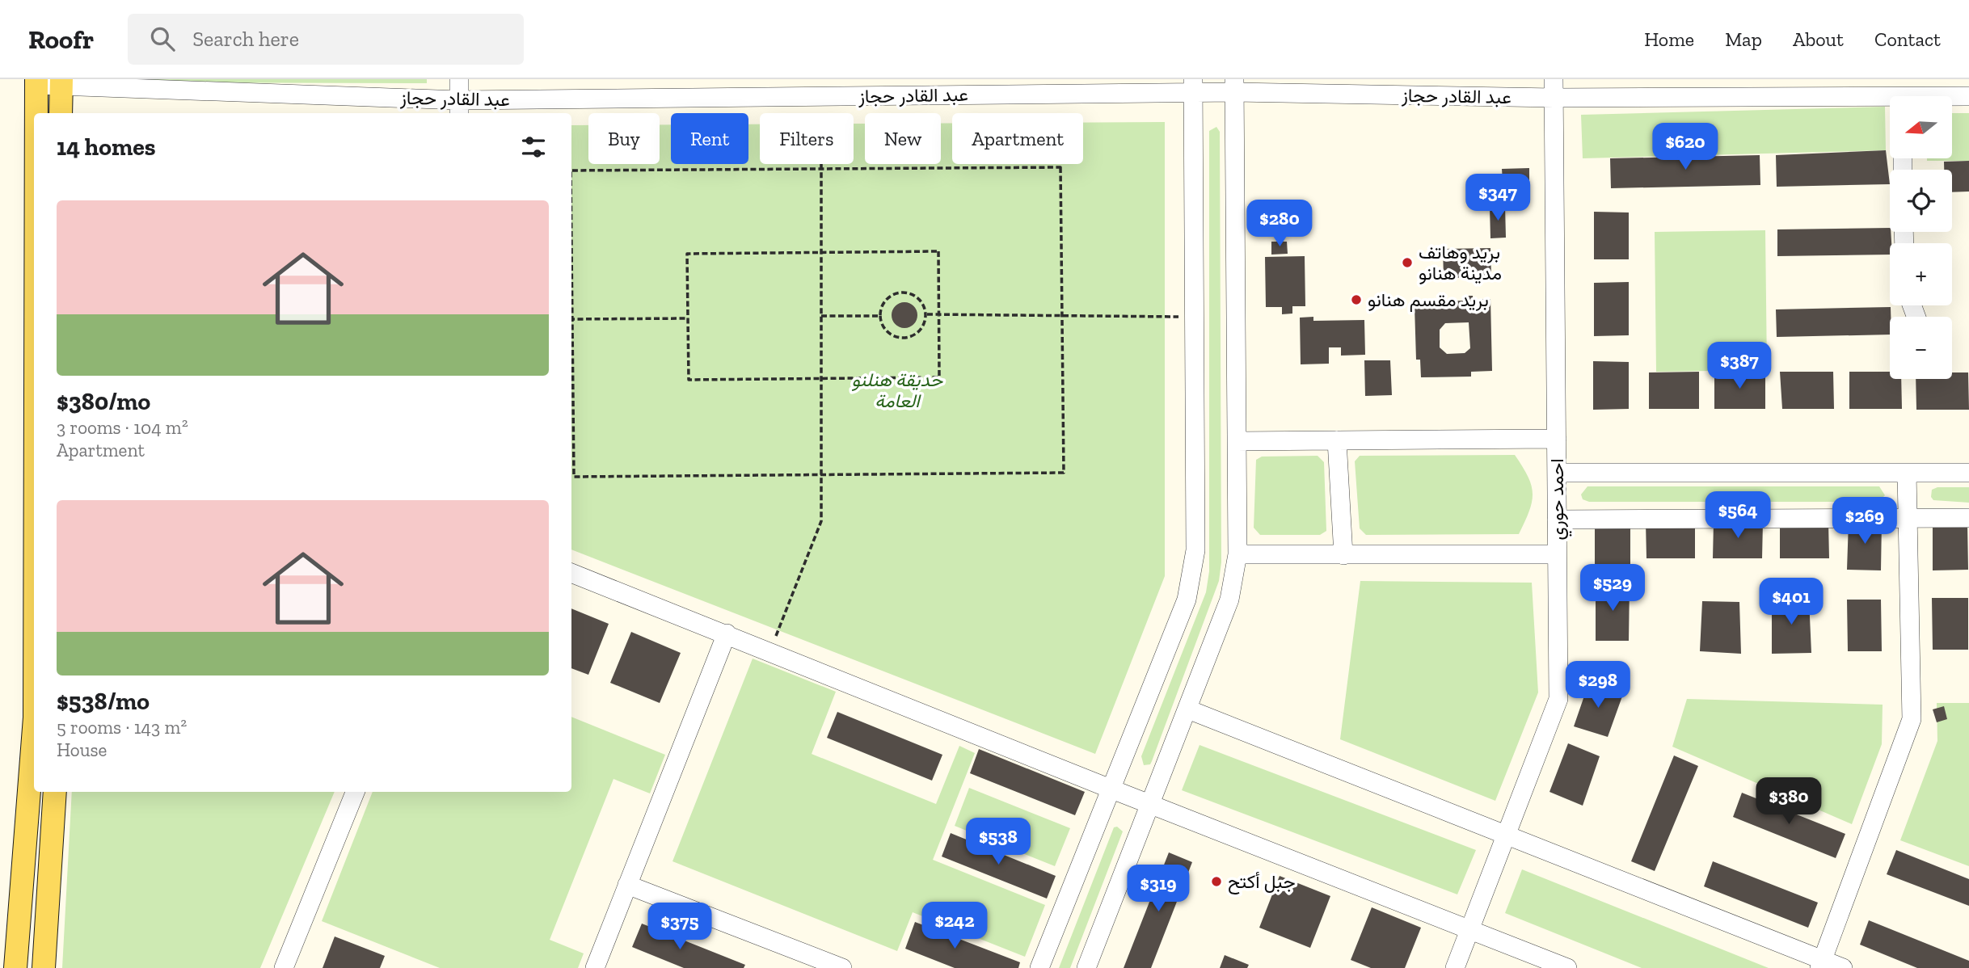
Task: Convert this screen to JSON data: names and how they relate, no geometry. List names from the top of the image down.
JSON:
{
  "streets": {
    "street": ["عبد القادر حجاز", "احمد حوري"]
  },
  "crossings": [
    ["عبد القادر حجاز", "احمد حوري"]
  ],
  "parks": ["حديقة هنلنو العامة"],
  "places": ["بريد وهاتف مدينة هنانو", "بريد مقسم هنانو", "جبل أكتح"],
  "north": "left",
  "page": {
    "header": "Roofr",
    "search": "Search here",
    "nav": [
      "Home",
      "Map",
      "About",
      "Contact"
    ],
    "map_buttons": ["+", "−"],
    "chip": [
      "Buy",
      "Rent",
      "Filters",
      "New",
      "Apartment"
    ],
    "heading": "14 homes",
    "price": [
      "$620",
      "$347",
      "$280",
      "$387",
      "$564",
      "$269",
      "$529",
      "$401",
      "$298",
      "$380",
      "$538",
      "$319",
      "$242",
      "$375"
    ],
    "list": [
      {
        "name": "$380/mo",
        "note": "3 rooms · 104 m² · Apartment"
      },
      {
        "name": "$538/mo",
        "note": "5 rooms · 143 m² · House"
      }
    ]
  }
}
